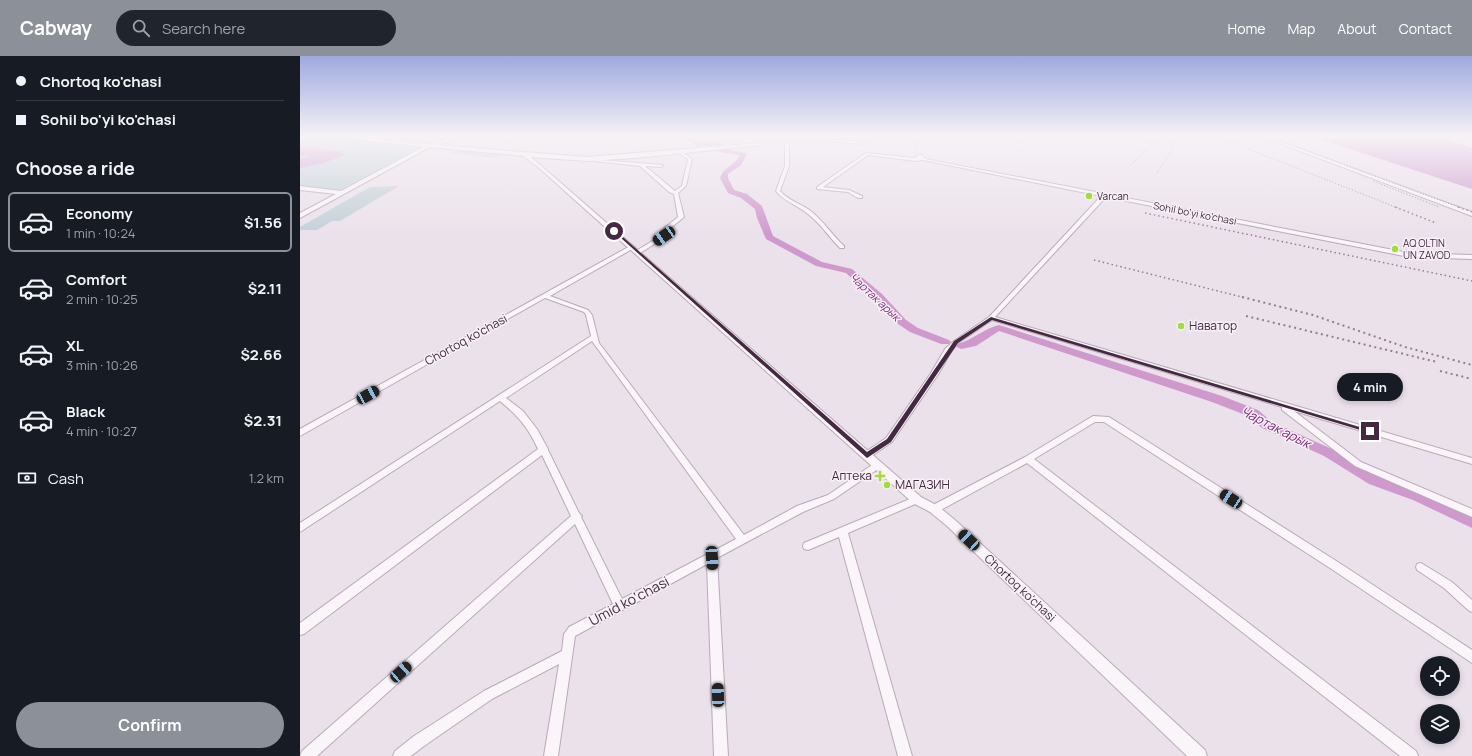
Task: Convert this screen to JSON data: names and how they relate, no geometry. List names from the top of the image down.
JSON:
{
  "streets": {
    "street": ["Sohil bo'yi ko'chasi", "Chortoq ko'chasi", "Umid ko‘chasi"]
  },
  "crossings": [
    ["Chortoq ko'chasi", "Umid ko‘chasi"]
  ],
  "water": ["Чартак арык"],
  "places": {
    "other": [
      "Varcan",
      "AQ OLTIN UN ZAVOD",
      "Наватор",
      "МАГАЗИН"
    ],
    "health": ["Аптека"]
  },
  "page": {
    "header": "Cabway",
    "search": "Search here",
    "nav": [
      "Home",
      "Map",
      "About",
      "Contact"
    ],
    "banner": ["Chortoq ko'chasi", "Sohil bo'yi ko'chasi"],
    "heading": "Choose a ride",
    "list": [
      {
        "name": "Economy",
        "note": "1 min · 10:24",
        "value": "$1.56"
      },
      {
        "name": "Comfort",
        "note": "2 min · 10:25",
        "value": "$2.11"
      },
      {
        "name": "XL",
        "note": "3 min · 10:26",
        "value": "$2.66"
      },
      {
        "name": "Black",
        "note": "4 min · 10:27",
        "value": "$2.31"
      }
    ],
    "bubble": "4 min",
    "pay": ["Cash", "1.2 km"],
    "buttons": "Confirm"
  }
}
